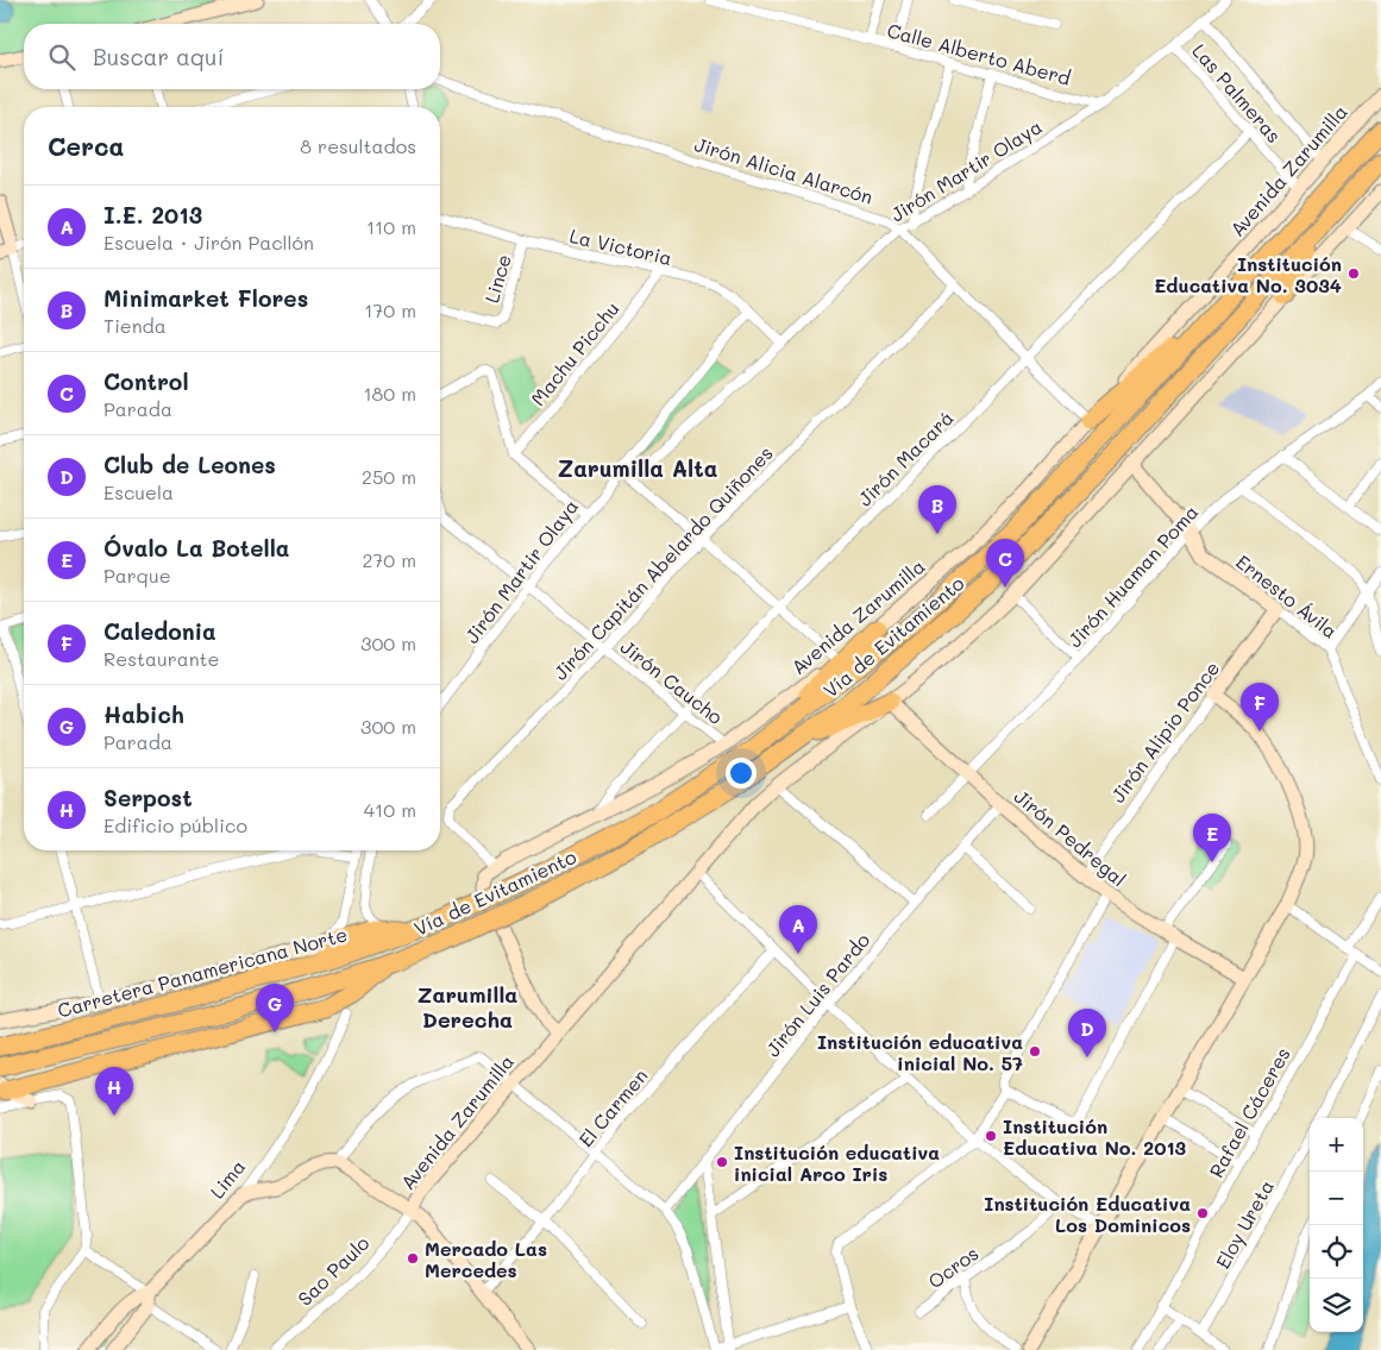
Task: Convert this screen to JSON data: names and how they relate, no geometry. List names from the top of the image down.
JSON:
{
  "streets": {
    "highway": ["Vía de Evitamiento", "Carretera Panamericana Norte"],
    "main road": [
      "Avenida Zarumilla",
      "Ernesto Ávila",
      "Jirón Alipio Ponce",
      "Jirón Pedregal",
      "Lima"
    ],
    "street": [
      "Calle Alberto Aberd",
      "Las Palmeras",
      "Jirón Alicia Alarcón",
      "Jirón Martir Olaya",
      "La Victoria",
      "Lince",
      "Machu Picchu",
      "Jirón Macará",
      "Jirón Capitán Abelardo Quiñones",
      "Jirón Huaman Poma",
      "Jirón Caucho",
      "Jirón Luis Pardo",
      "El Carmen",
      "Rafael Cáceres",
      "Eloy Ureta",
      "Ocros",
      "Sao Paulo"
    ]
  },
  "crossings": [
    ["Calle Alberto Aberd", "Jirón Martir Olaya"],
    ["Las Palmeras", "Jirón Martir Olaya"],
    ["Las Palmeras", "Avenida Zarumilla"],
    ["Las Palmeras", "Jirón Macará"],
    ["Jirón Alicia Alarcón", "Jirón Martir Olaya"],
    ["Jirón Alicia Alarcón", "Avenida Zarumilla"],
    ["Jirón Alicia Alarcón", "Jirón Macará"],
    ["Jirón Alicia Alarcón", "Jirón Capitán Abelardo Quiñones"],
    ["Jirón Martir Olaya", "La Victoria"],
    ["Jirón Martir Olaya", "Jirón Caucho"],
    ["Avenida Zarumilla", "Jirón Macará"],
    ["Avenida Zarumilla", "Jirón Capitán Abelardo Quiñones"],
    ["Avenida Zarumilla", "Ernesto Ávila"],
    ["Avenida Zarumilla", "Jirón Caucho"],
    ["Avenida Zarumilla", "Jirón Pedregal"],
    ["Avenida Zarumilla", "Sao Paulo"],
    ["La Victoria", "Lince"],
    ["La Victoria", "Machu Picchu"],
    ["Jirón Macará", "Jirón Caucho"],
    ["Jirón Capitán Abelardo Quiñones", "Jirón Caucho"],
    ["Jirón Huaman Poma", "Ernesto Ávila"],
    ["Jirón Huaman Poma", "Jirón Pedregal"],
    ["Ernesto Ávila", "Jirón Alipio Ponce"],
    ["Vía de Evitamiento", "Carretera Panamericana Norte"],
    ["Jirón Alipio Ponce", "Jirón Pedregal"],
    ["Jirón Pedregal", "Jirón Luis Pardo"]
  ],
  "districts": ["Zarumilla Alta", "Zarumilla Derecha"],
  "places": [
    "Institución Educativa No. 3034",
    "Institución educativa inicial No. 57",
    "Institución Educativa No. 2013",
    "Institución educativa inicial Arco Iris",
    "Institución Educativa Los Dominicos",
    "Mercado Las Mercedes"
  ],
  "page": {
    "search": "Buscar aquí",
    "heading": ["Cerca", "8 resultados"],
    "list": [
      {
        "mark": "A",
        "name": "I.E. 2013",
        "note": "Escuela · Jirón Pacllón",
        "value": "110 m"
      },
      {
        "mark": "B",
        "name": "Minimarket Flores",
        "note": "Tienda",
        "value": "170 m"
      },
      {
        "mark": "C",
        "name": "Control",
        "note": "Parada",
        "value": "180 m"
      },
      {
        "mark": "D",
        "name": "Club de Leones",
        "note": "Escuela",
        "value": "250 m"
      },
      {
        "mark": "E",
        "name": "Óvalo La Botella",
        "note": "Parque",
        "value": "270 m"
      },
      {
        "mark": "F",
        "name": "Caledonia",
        "note": "Restaurante",
        "value": "300 m"
      },
      {
        "mark": "G",
        "name": "Habich",
        "note": "Parada",
        "value": "300 m"
      },
      {
        "mark": "H",
        "name": "Serpost",
        "note": "Edificio público",
        "value": "410 m"
      }
    ],
    "pins": [
      "B",
      "C",
      "F",
      "E",
      "A",
      "G",
      "D",
      "H"
    ],
    "map_buttons": ["+", "−"]
  }
}
